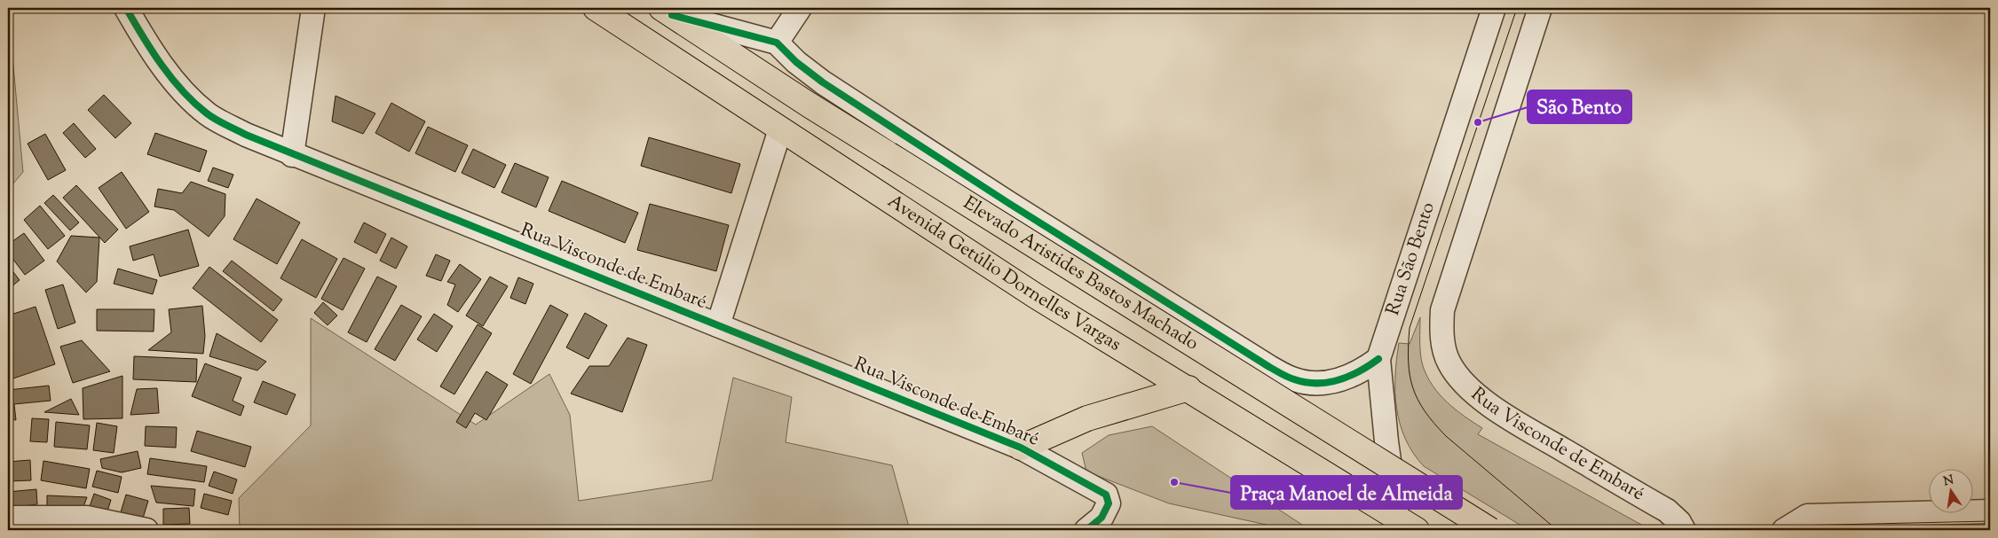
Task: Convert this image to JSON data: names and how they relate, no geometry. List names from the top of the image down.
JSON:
{
  "streets": {
    "main road": ["Avenida Getúlio Dornelles Vargas", "Elevado Aristides Bastos Machado"],
    "street": ["Rua São Bento", "Rua Visconde de Embaré"]
  },
  "crossings": [
    ["Rua São Bento", "Avenida Getúlio Dornelles Vargas"]
  ],
  "places": ["São Bento", "Praça Manoel de Almeida"],
  "north": "top"
}
